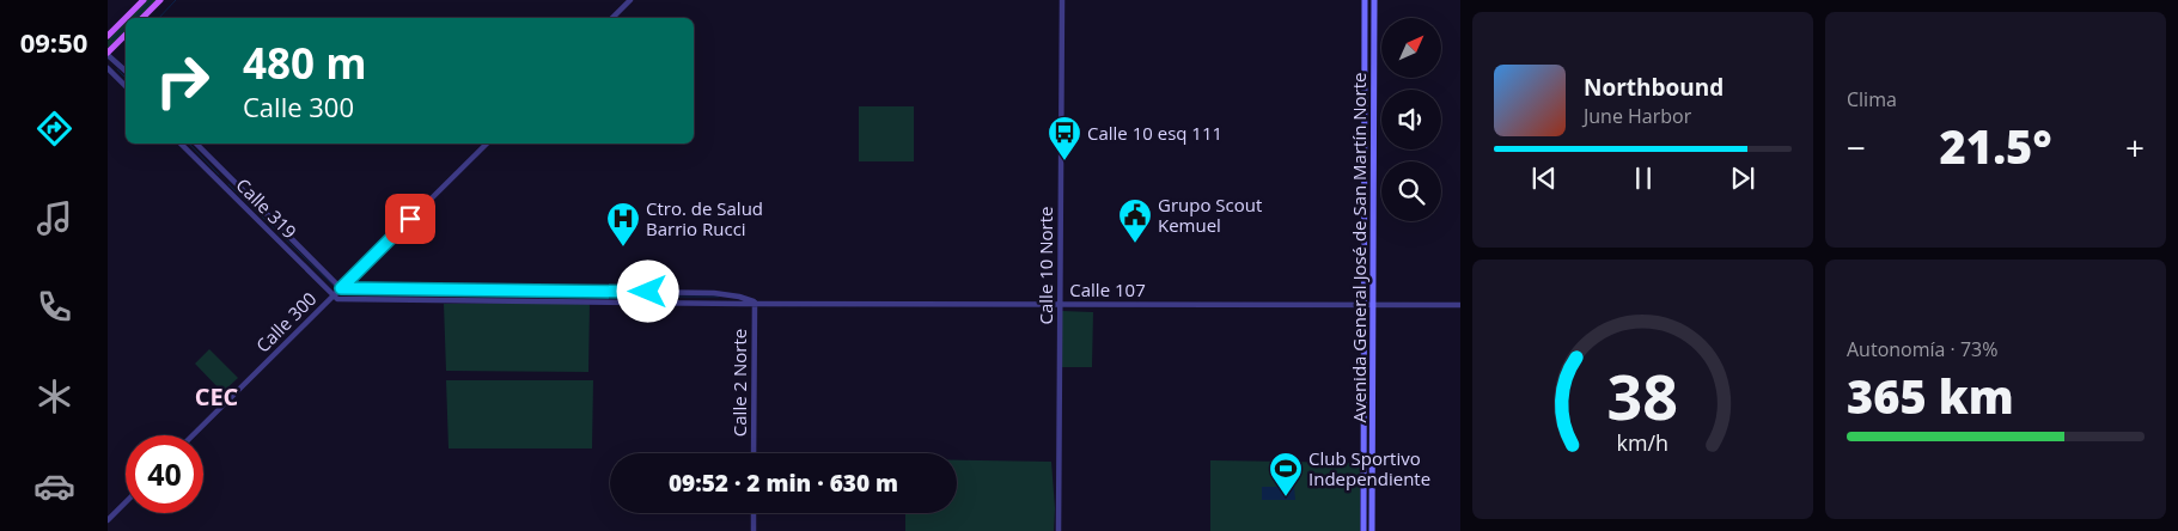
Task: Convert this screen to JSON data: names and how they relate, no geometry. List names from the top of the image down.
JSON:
{
  "streets": {
    "main road": ["Avenida General José de San Martín Norte"],
    "street": [
      "Calle 319",
      "Calle 10 Norte",
      "Calle 107",
      "Calle 300",
      "Calle 2 Norte"
    ]
  },
  "crossings": [
    ["Calle 319", "Calle 300"],
    ["Avenida General José de San Martín Norte", "Calle 107"],
    ["Calle 10 Norte", "Calle 107"],
    ["Calle 107", "Calle 2 Norte"]
  ],
  "districts": ["CEC"],
  "places": {
    "bus stop": ["Calle 10 esq 111"],
    "public building": ["Grupo Scout Kemuel"],
    "hospital": ["Ctro. de Salud Barrio Rucci"],
    "sports": ["Club Sportivo Independiente"]
  },
  "north": "top right",
  "page": {
    "tabs": "09:50",
    "tile": [
      "Clima",
      ["Autonomía · 73%", "365 km"]
    ],
    "turn": ["480 m", "Calle 300"],
    "song": ["Northbound", "June Harbor"],
    "heat": ["−", "21.5°", "+"],
    "limit": "40",
    "trip": "09:52 · 2 min · 630 m",
    "gauge": ["38", "km/h"]
  }
}
